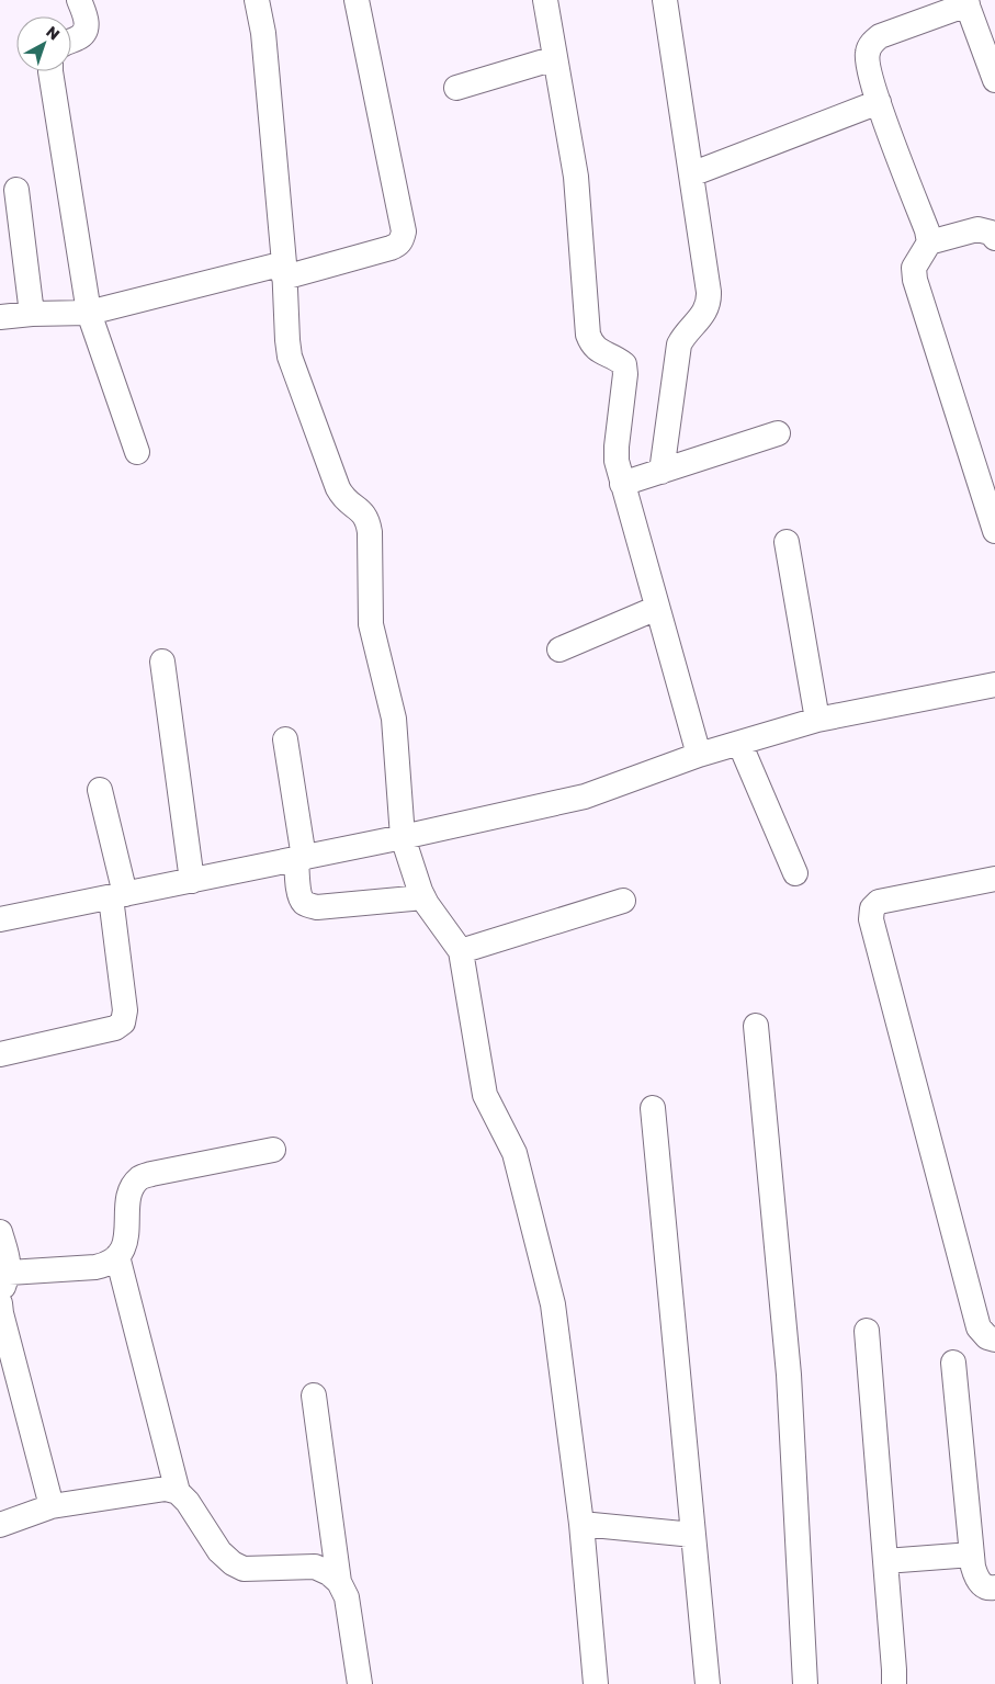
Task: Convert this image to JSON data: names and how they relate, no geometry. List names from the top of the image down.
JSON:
{
  "north": "top right"
}
